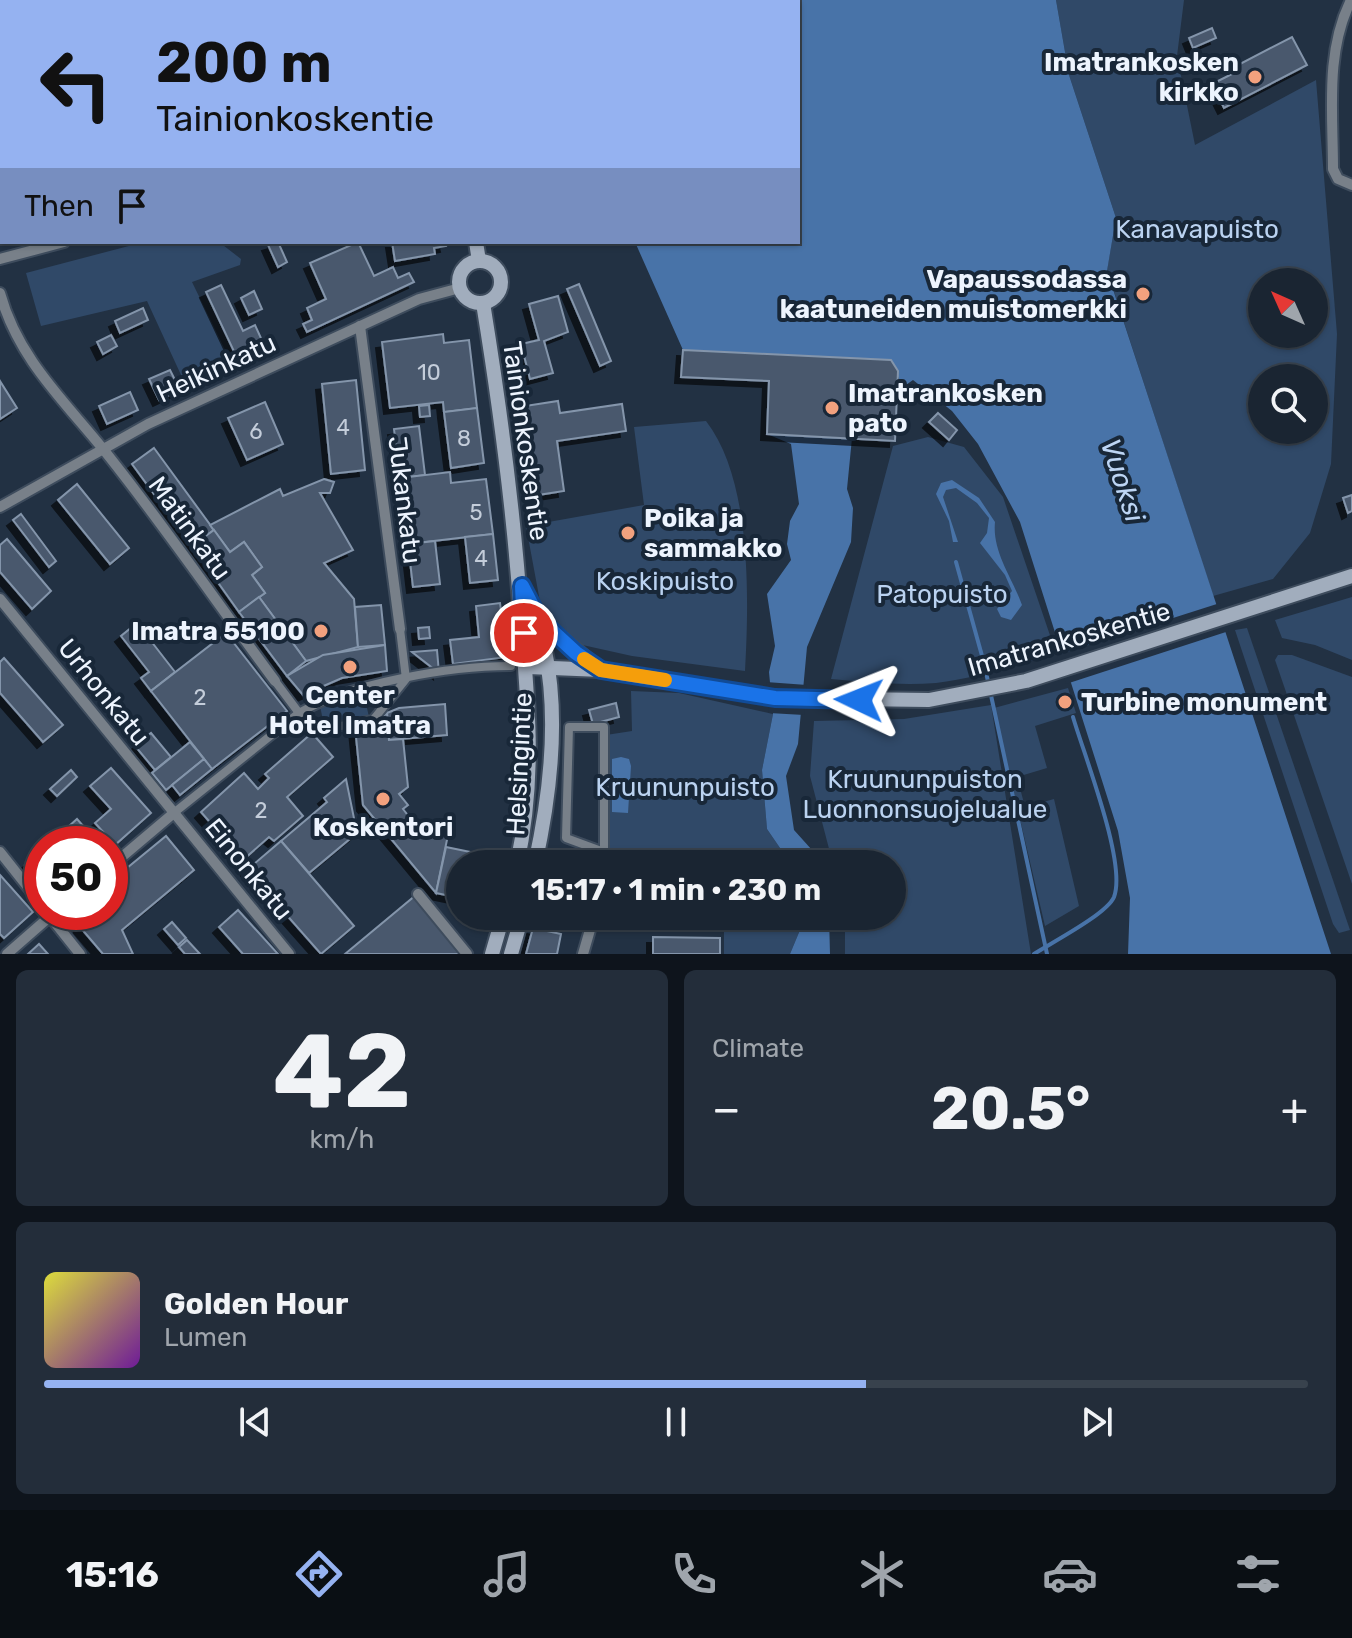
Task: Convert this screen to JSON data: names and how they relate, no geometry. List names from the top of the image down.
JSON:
{
  "streets": {
    "main road": ["Tainionkoskentie", "Imatrankoskentie", "Helsingintie"],
    "street": [
      "Heikinkatu",
      "Jukankatu",
      "Matinkatu",
      "Urhonkatu",
      "Einonkatu"
    ]
  },
  "crossings": [
    ["Heikinkatu", "Tainionkoskentie"],
    ["Heikinkatu", "Jukankatu"],
    ["Heikinkatu", "Matinkatu"],
    ["Tainionkoskentie", "Imatrankoskentie"],
    ["Tainionkoskentie", "Helsingintie"],
    ["Imatrankoskentie", "Helsingintie"],
    ["Urhonkatu", "Einonkatu"]
  ],
  "water": ["Vuoksi"],
  "parks": [
    "Kanavapuisto",
    "Koskipuisto",
    "Patopuisto",
    "Kruununpuiston Luonnonsuojelualue",
    "Kruununpuisto"
  ],
  "places": [
    "Imatrankosken kirkko",
    "Vapaussodassa kaatuneiden muistomerkki",
    "Imatrankosken pato",
    "Poika ja sammakko",
    "Imatra 55100",
    "Center Hotel Imatra",
    "Turbine monument",
    "Koskentori"
  ],
  "house_numbers": [
    "10",
    "4",
    "6",
    "8",
    "5",
    "4",
    "2",
    "2"
  ],
  "north": "top left",
  "page": {
    "turn": ["200 m", "Tainionkoskentie"],
    "then": "Then",
    "limit": "50",
    "trip": "15:17 · 1 min · 230 m",
    "tile": [
      ["42", "km/h"],
      "Climate"
    ],
    "heat": ["−", "20.5°", "+"],
    "song": ["Golden Hour", "Lumen"],
    "tabs": "15:16"
  }
}
